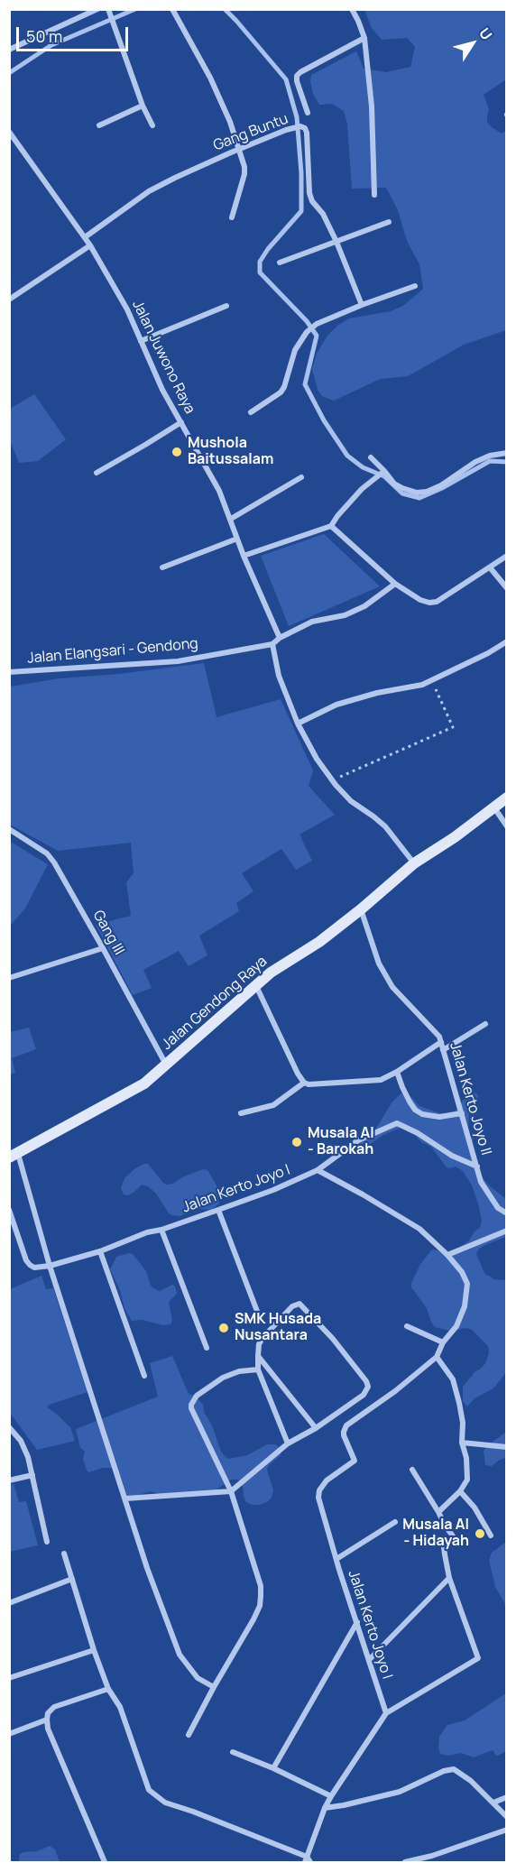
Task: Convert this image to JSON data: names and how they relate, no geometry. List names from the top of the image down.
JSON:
{
  "streets": {
    "main road": ["Jalan Gendong Raya"],
    "street": [
      "Gang Buntu",
      "Jalan Juwono Raya",
      "Jalan Elangsari - Gendong",
      "Gang III",
      "Jalan Kerto Joyo II",
      "Jalan Kerto Joyo I"
    ]
  },
  "crossings": [
    ["Gang Buntu", "Jalan Juwono Raya"],
    ["Gang III", "Jalan Gendong Raya"],
    ["Jalan Gendong Raya", "Jalan Kerto Joyo II"]
  ],
  "places": [
    "Mushola Baitussalam",
    "Musala Al - Barokah",
    "SMK Husada Nusantara",
    "Musala Al - Hidayah"
  ],
  "scale_bar": "50 m",
  "north": "top right"
}
